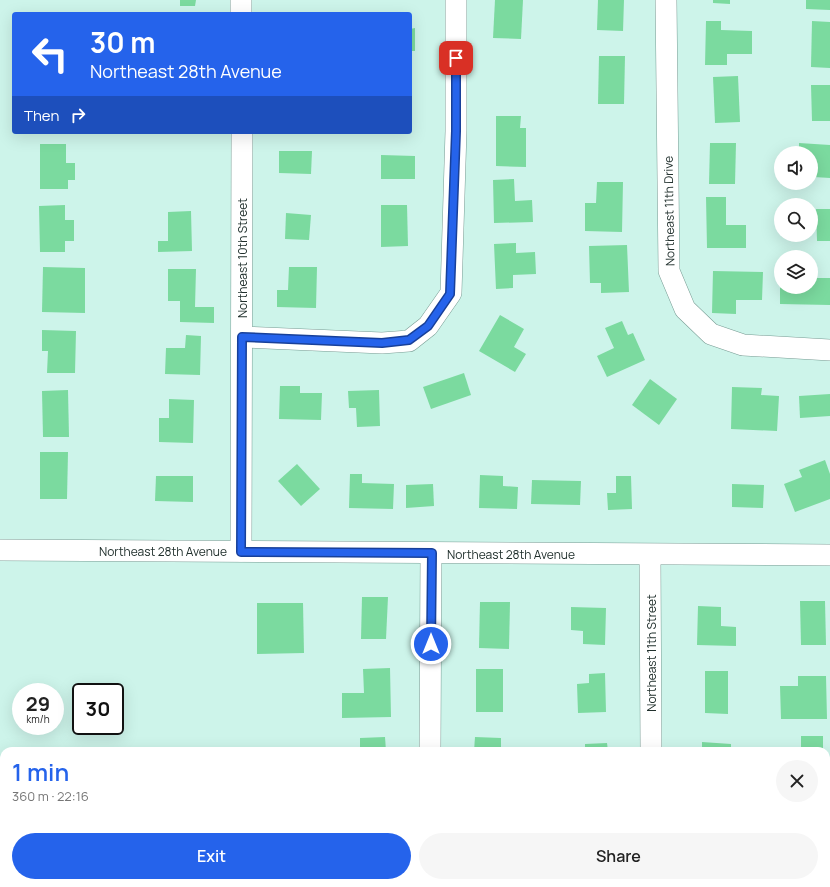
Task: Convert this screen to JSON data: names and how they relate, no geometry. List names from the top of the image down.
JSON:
{
  "streets": {
    "street": [
      "Northeast 11th Drive",
      "Northeast 10th Street",
      "Northeast 28th Avenue",
      "Northeast 11th Street"
    ]
  },
  "crossings": [
    ["Northeast 10th Street", "Northeast 28th Avenue"],
    ["Northeast 28th Avenue", "Northeast 11th Street"]
  ],
  "page": {
    "turn": ["30 m", "Northeast 28th Avenue"],
    "then": "Then",
    "speed": "29 km/h",
    "limit": "30",
    "heading": ["1 min", "360 m · 22:16"],
    "buttons": ["Exit", "Share"]
  }
}
